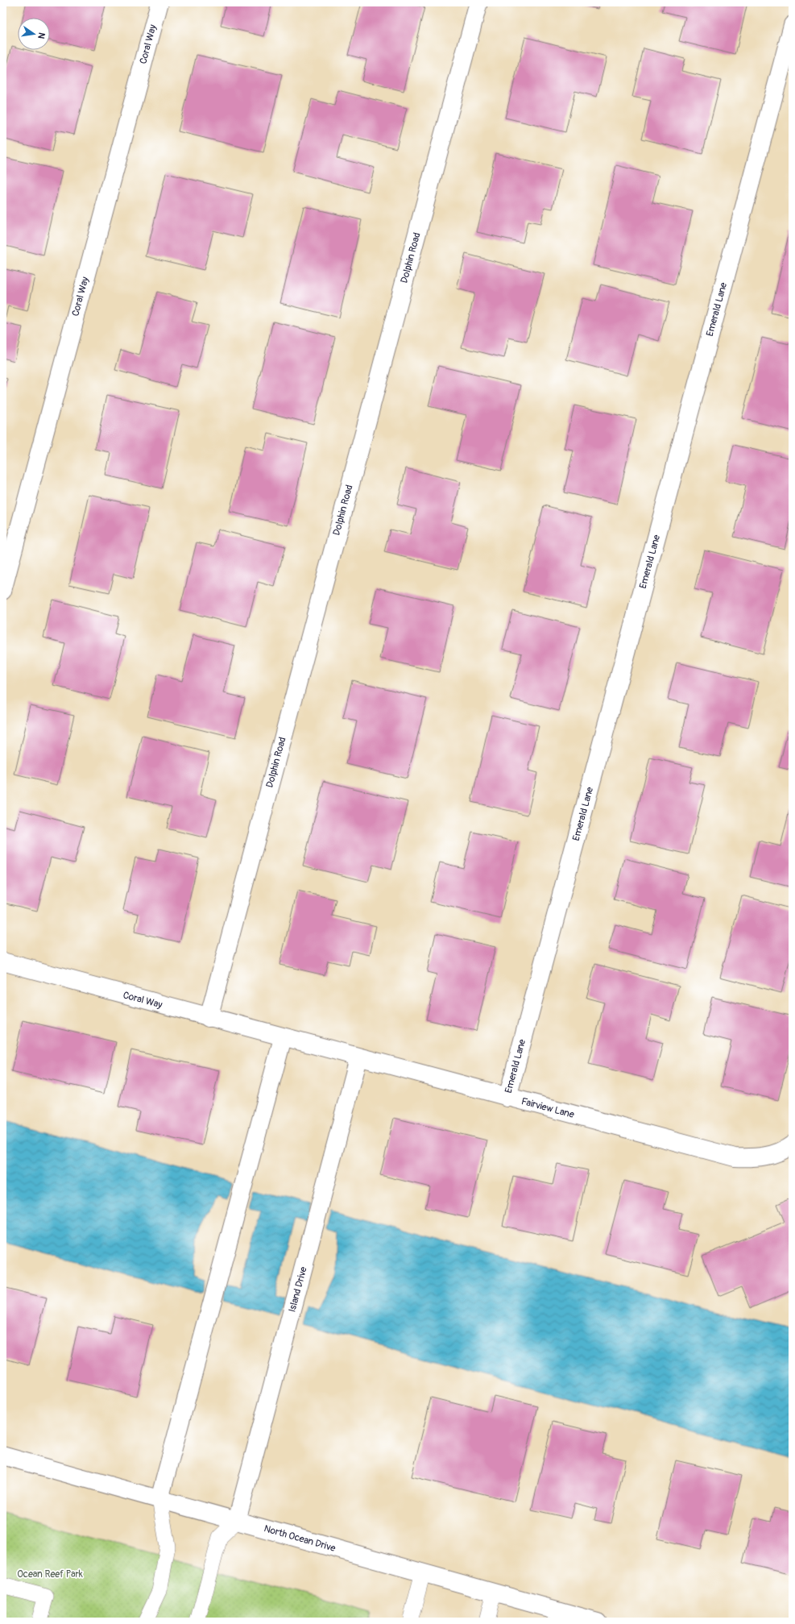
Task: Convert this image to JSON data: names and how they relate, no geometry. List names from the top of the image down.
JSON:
{
  "streets": {
    "street": [
      "Coral Way",
      "Dolphin Road",
      "Emerald Lane",
      "Fairview Lane",
      "Island Drive",
      "North Ocean Drive"
    ]
  },
  "crossings": [
    ["Coral Way", "Dolphin Road"],
    ["Coral Way", "Fairview Lane"],
    ["Emerald Lane", "Fairview Lane"],
    ["Fairview Lane", "Island Drive"],
    ["Island Drive", "North Ocean Drive"]
  ],
  "parks": ["Ocean Reef Park"],
  "north": "right"
}
